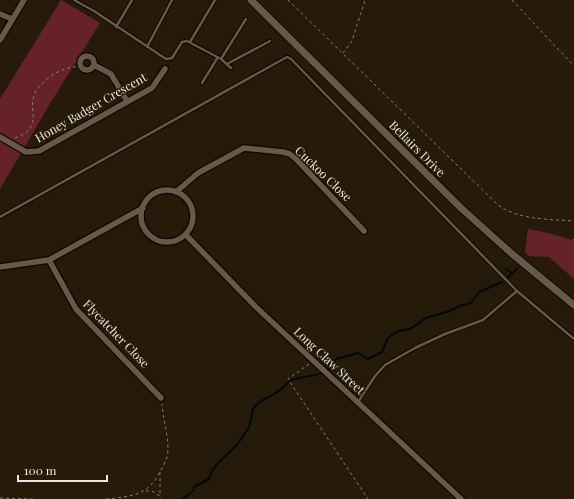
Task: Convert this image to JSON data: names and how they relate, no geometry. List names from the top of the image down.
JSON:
{
  "streets": {
    "street": [
      "Honey Badger Crescent",
      "Bellairs Drive",
      "Cuckoo Close",
      "Flycatcher Close",
      "Long Claw Street"
    ]
  },
  "crossings": [
    ["Cuckoo Close", "Long Claw Street"]
  ],
  "scale_bar": "100 m"
}
